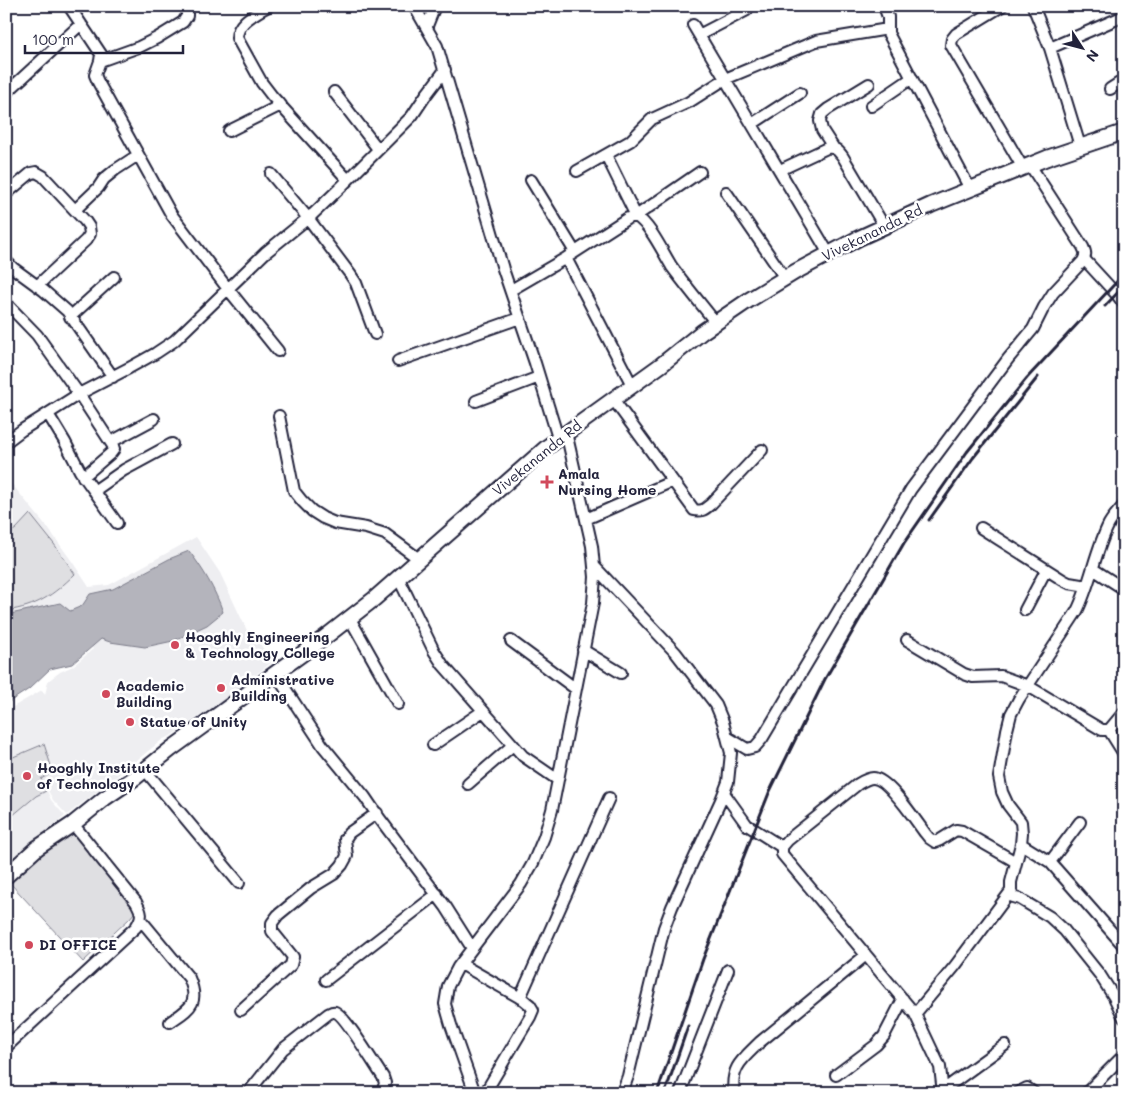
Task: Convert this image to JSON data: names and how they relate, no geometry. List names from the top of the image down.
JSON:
{
  "streets": {
    "street": ["Vivekananda Rd"]
  },
  "places": {
    "health": ["Amala Nursing Home"],
    "other": [
      "Hooghly Engineering & Technology College",
      "Administrative Building",
      "Academic Building",
      "Statue of Unity",
      "Hooghly Institute of Technology",
      "DI OFFICE"
    ]
  },
  "scale_bar": "100 m",
  "north": "bottom right"
}
